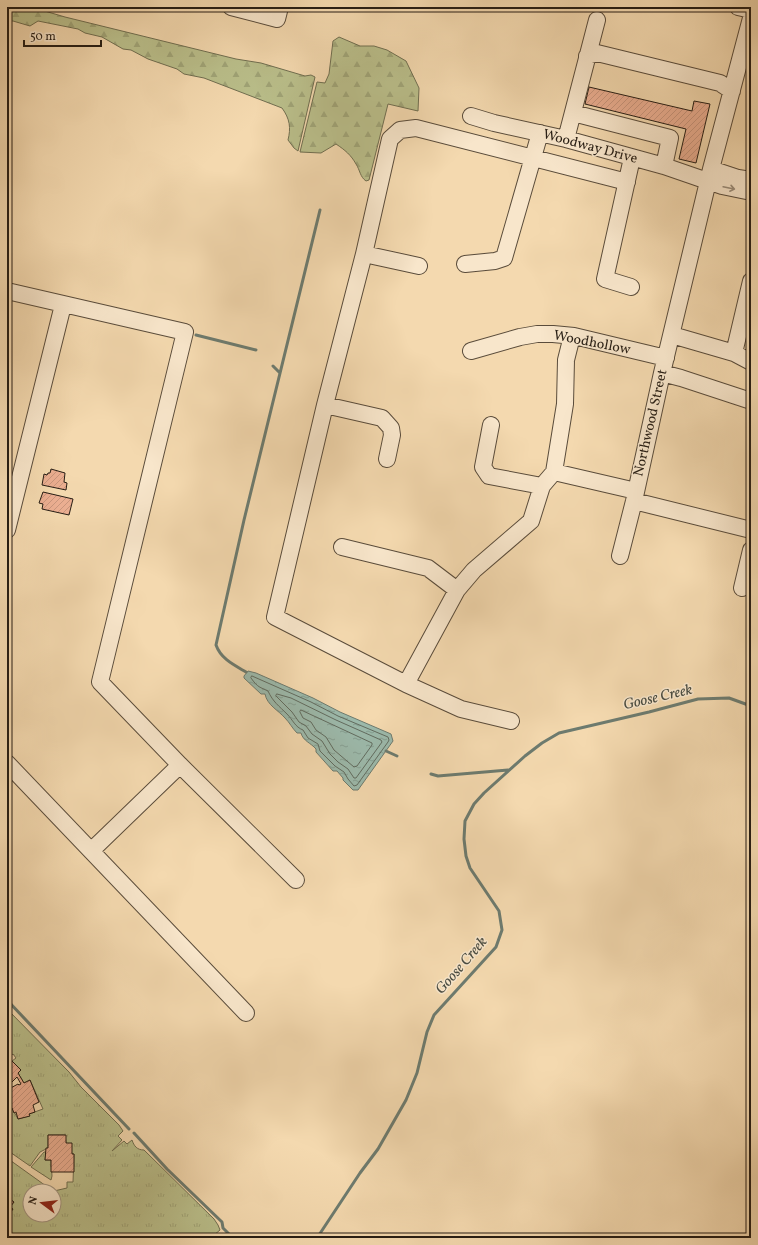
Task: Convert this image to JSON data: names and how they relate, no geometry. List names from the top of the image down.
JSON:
{
  "streets": {
    "street": ["Woodway Drive", "Woodhollow", "Northwood Street"]
  },
  "crossings": [
    ["Woodway Drive", "Northwood Street"],
    ["Woodhollow", "Northwood Street"]
  ],
  "water": ["Goose Creek"],
  "scale_bar": "50 m",
  "north": "left"
}
